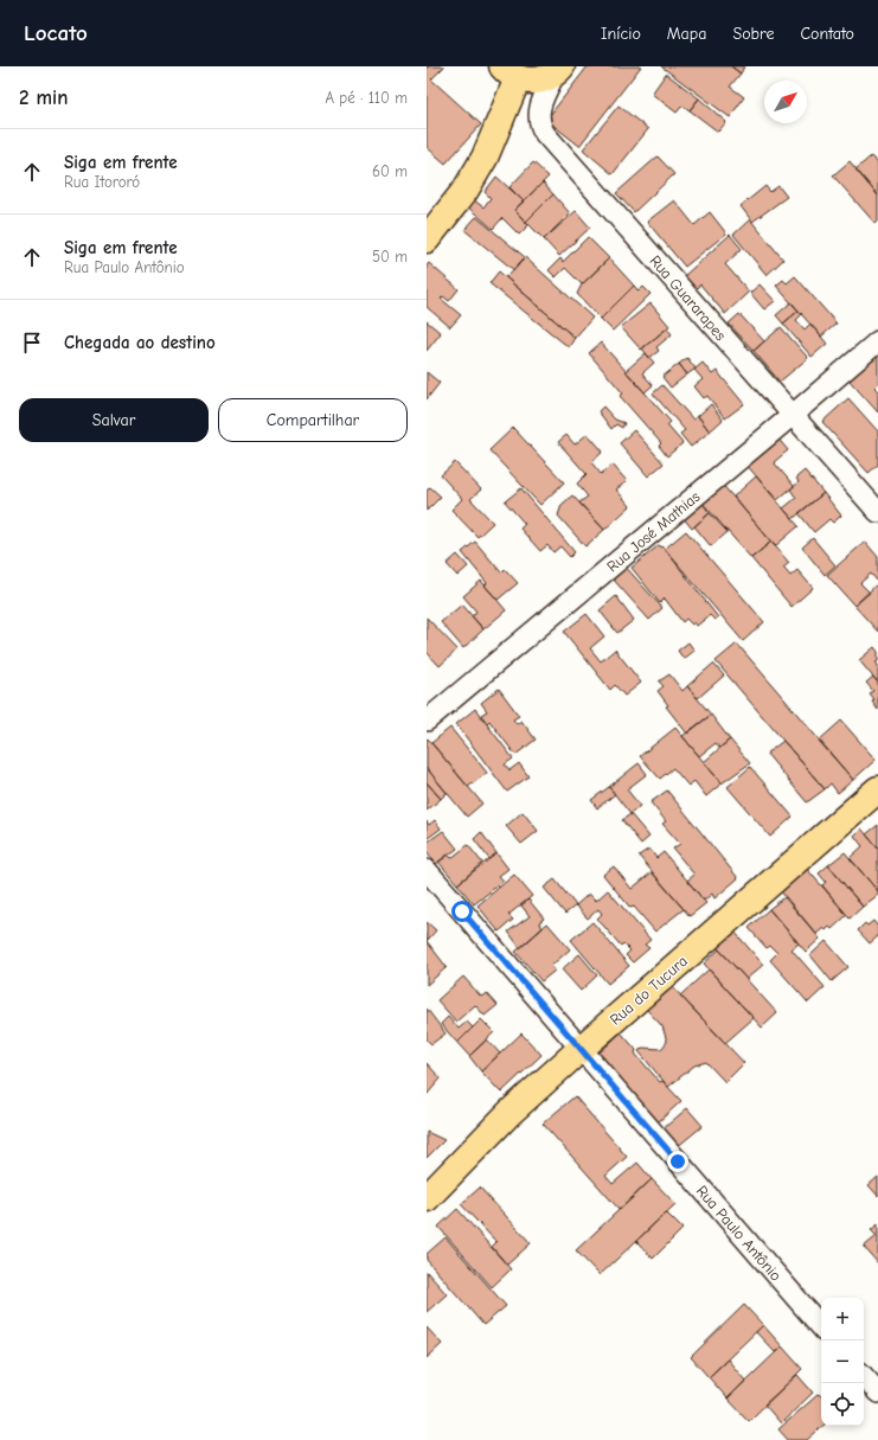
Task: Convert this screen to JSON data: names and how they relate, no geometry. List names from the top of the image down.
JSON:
{
  "streets": {
    "main road": ["Rua do Tucura"],
    "street": ["Rua Guararapes", "Rua José Mathias", "Rua Paulo Antônio"]
  },
  "crossings": [
    ["Rua Guararapes", "Rua José Mathias"],
    ["Rua do Tucura", "Rua Paulo Antônio"]
  ],
  "north": "top right",
  "page": {
    "header": "Locato",
    "nav": [
      "Início",
      "Mapa",
      "Sobre",
      "Contato"
    ],
    "heading": ["2 min", "A pé · 110 m"],
    "list": [
      ["Siga em frente", "Rua Itororó", "60 m"],
      ["Siga em frente", "Rua Paulo Antônio", "50 m"],
      "Chegada ao destino"
    ],
    "buttons": ["Salvar", "Compartilhar"],
    "map_buttons": ["+", "−"]
  }
}
